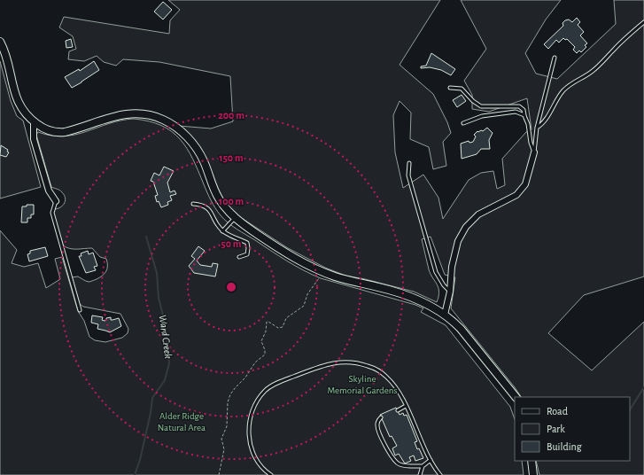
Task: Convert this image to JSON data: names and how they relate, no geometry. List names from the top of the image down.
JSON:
{
  "water": ["Ward Creek"],
  "parks": ["Skyline Memorial Gardens", "Alder Ridge Natural Area"],
  "legend": ["Road", "Park", "Building"],
  "rings": [
    "200 m",
    "150 m",
    "100 m",
    "50 m"
  ]
}
